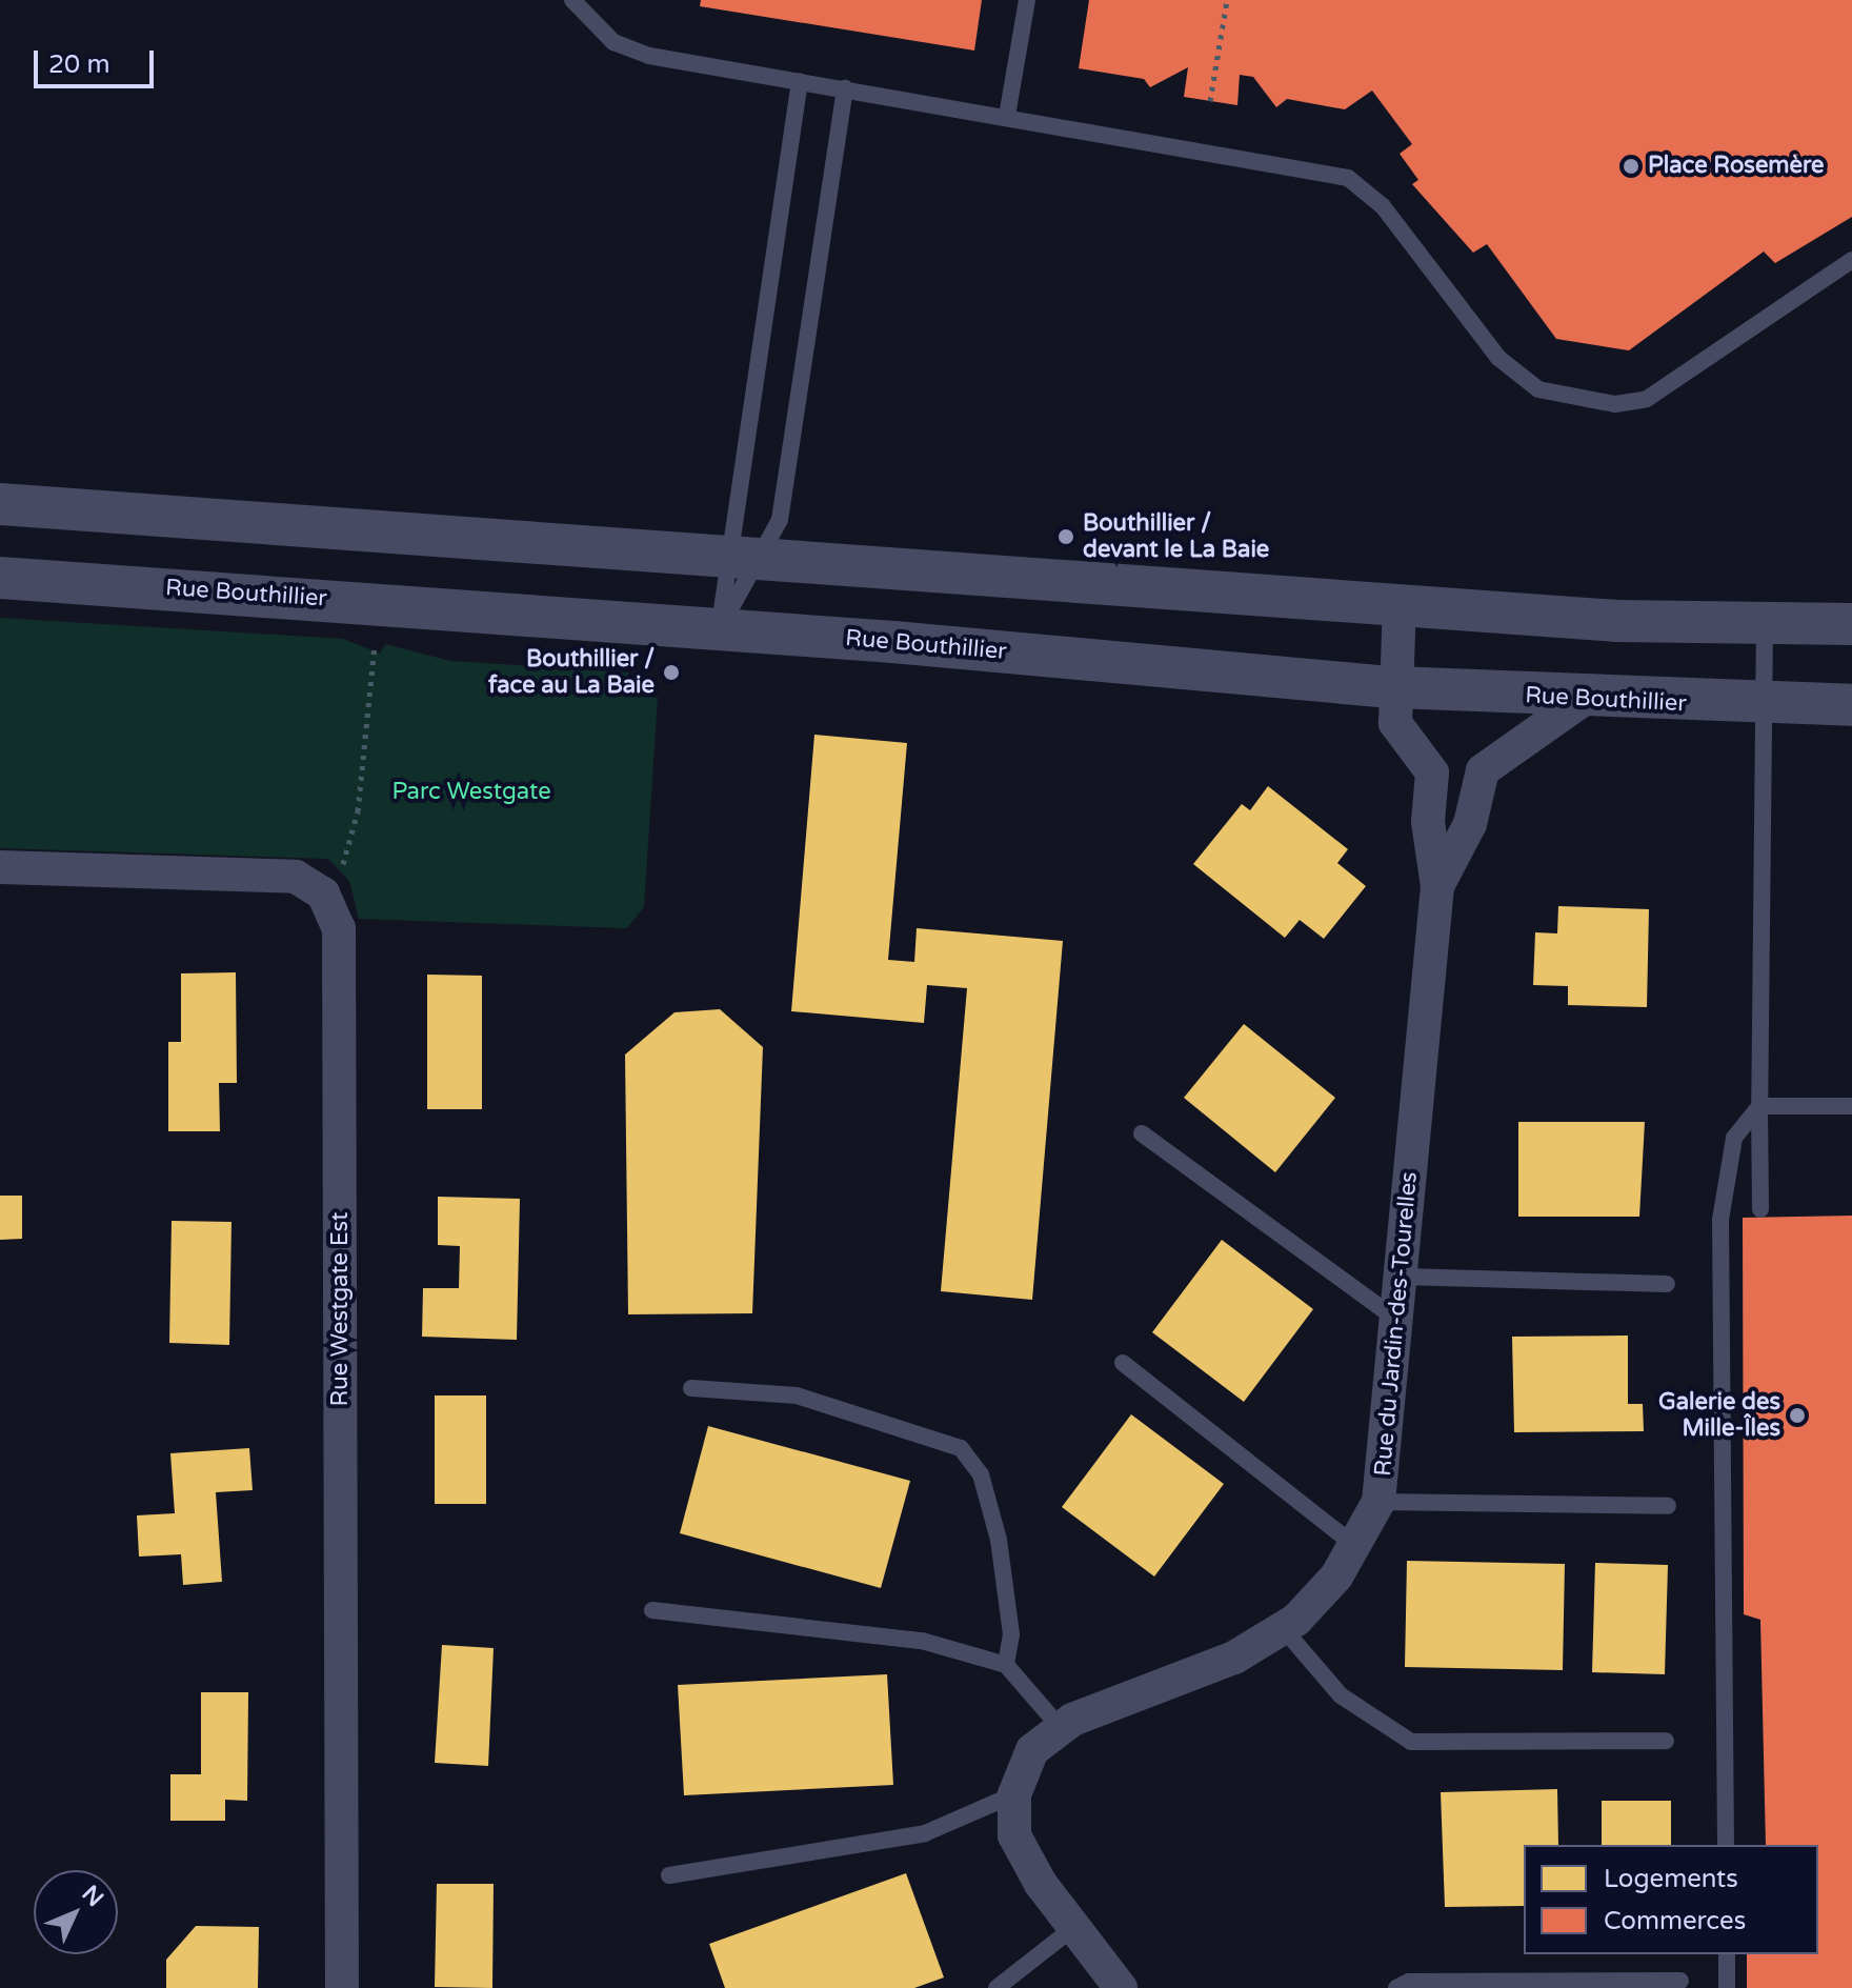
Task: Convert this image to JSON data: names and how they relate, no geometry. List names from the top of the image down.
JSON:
{
  "streets": {
    "street": ["Rue Bouthillier", "Rue Westgate Est", "Rue du Jardin-des-Tourelles"]
  },
  "parks": ["Parc Westgate"],
  "places": [
    "Place Rosemère",
    "Bouthillier / devant le La Baie",
    "Bouthillier / face au La Baie",
    "Galerie des Mille-Îles"
  ],
  "legend": ["Logements", "Commerces"],
  "scale_bar": "20 m",
  "north": "top right"
}
